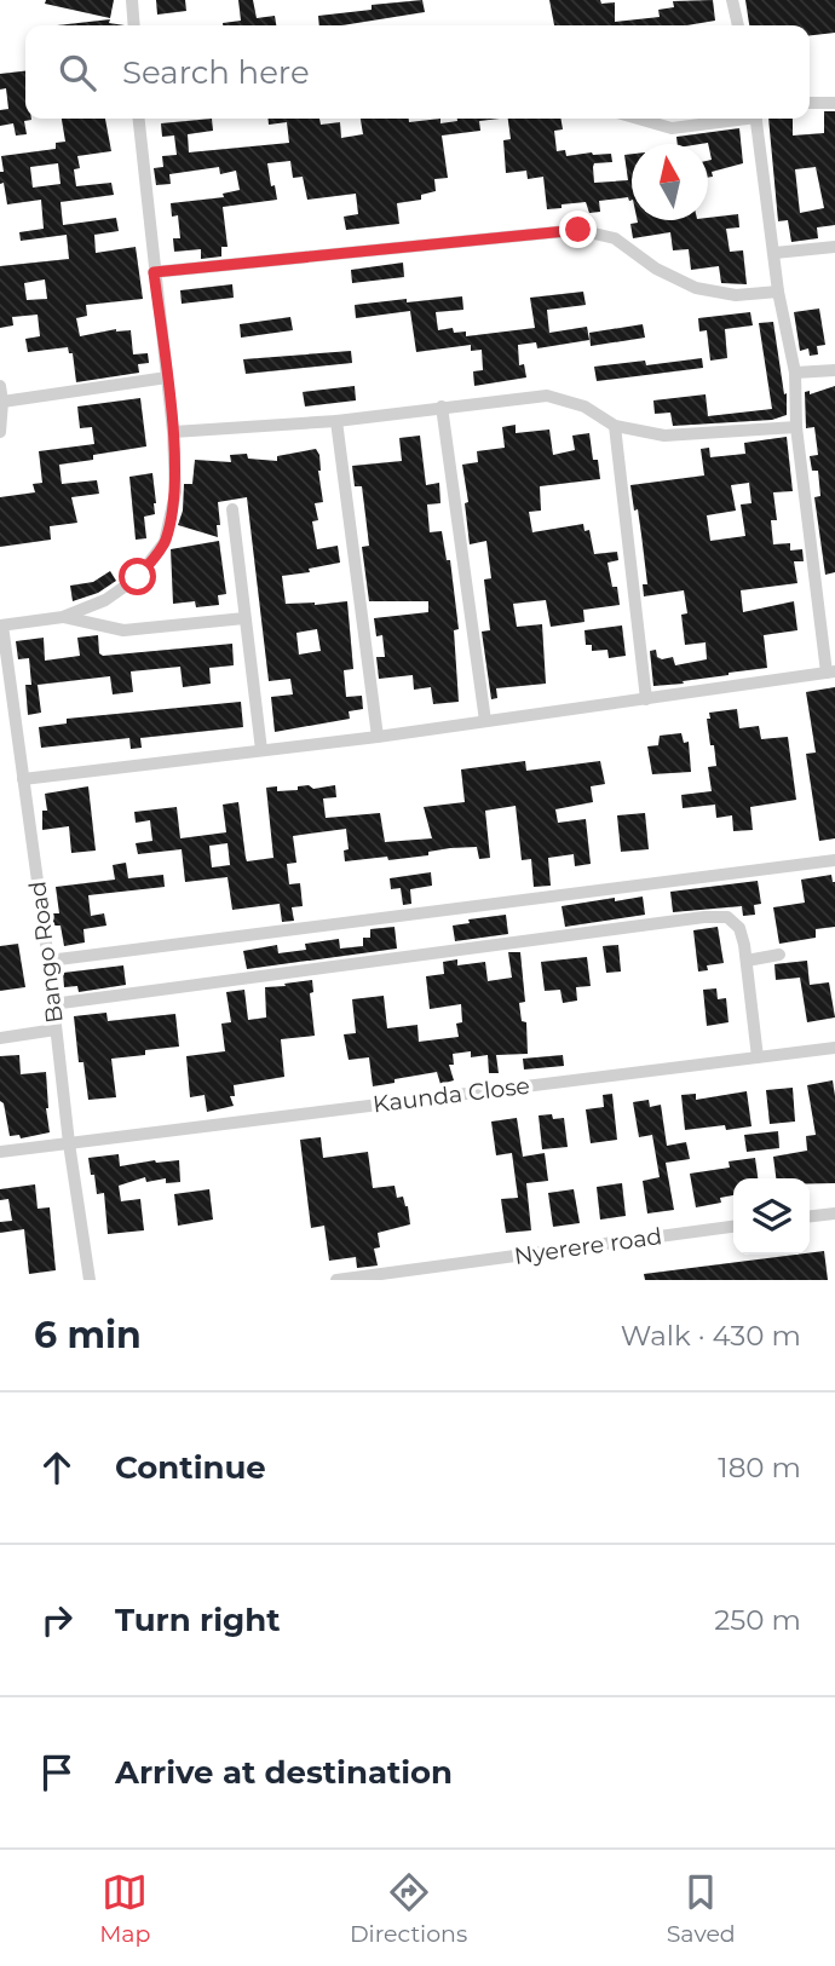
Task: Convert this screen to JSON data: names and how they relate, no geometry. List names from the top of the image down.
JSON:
{
  "streets": {
    "street": ["Bango Road", "Kaunda Close", "Nyerere road"]
  },
  "crossings": [
    ["Bango Road", "Kaunda Close"]
  ],
  "north": "top",
  "page": {
    "search": "Search here",
    "heading": ["6 min", "Walk · 430 m"],
    "list": [
      ["Continue", "180 m"],
      ["Turn right", "250 m"],
      "Arrive at destination"
    ],
    "nav": ["Map", "Directions", "Saved"]
  }
}
